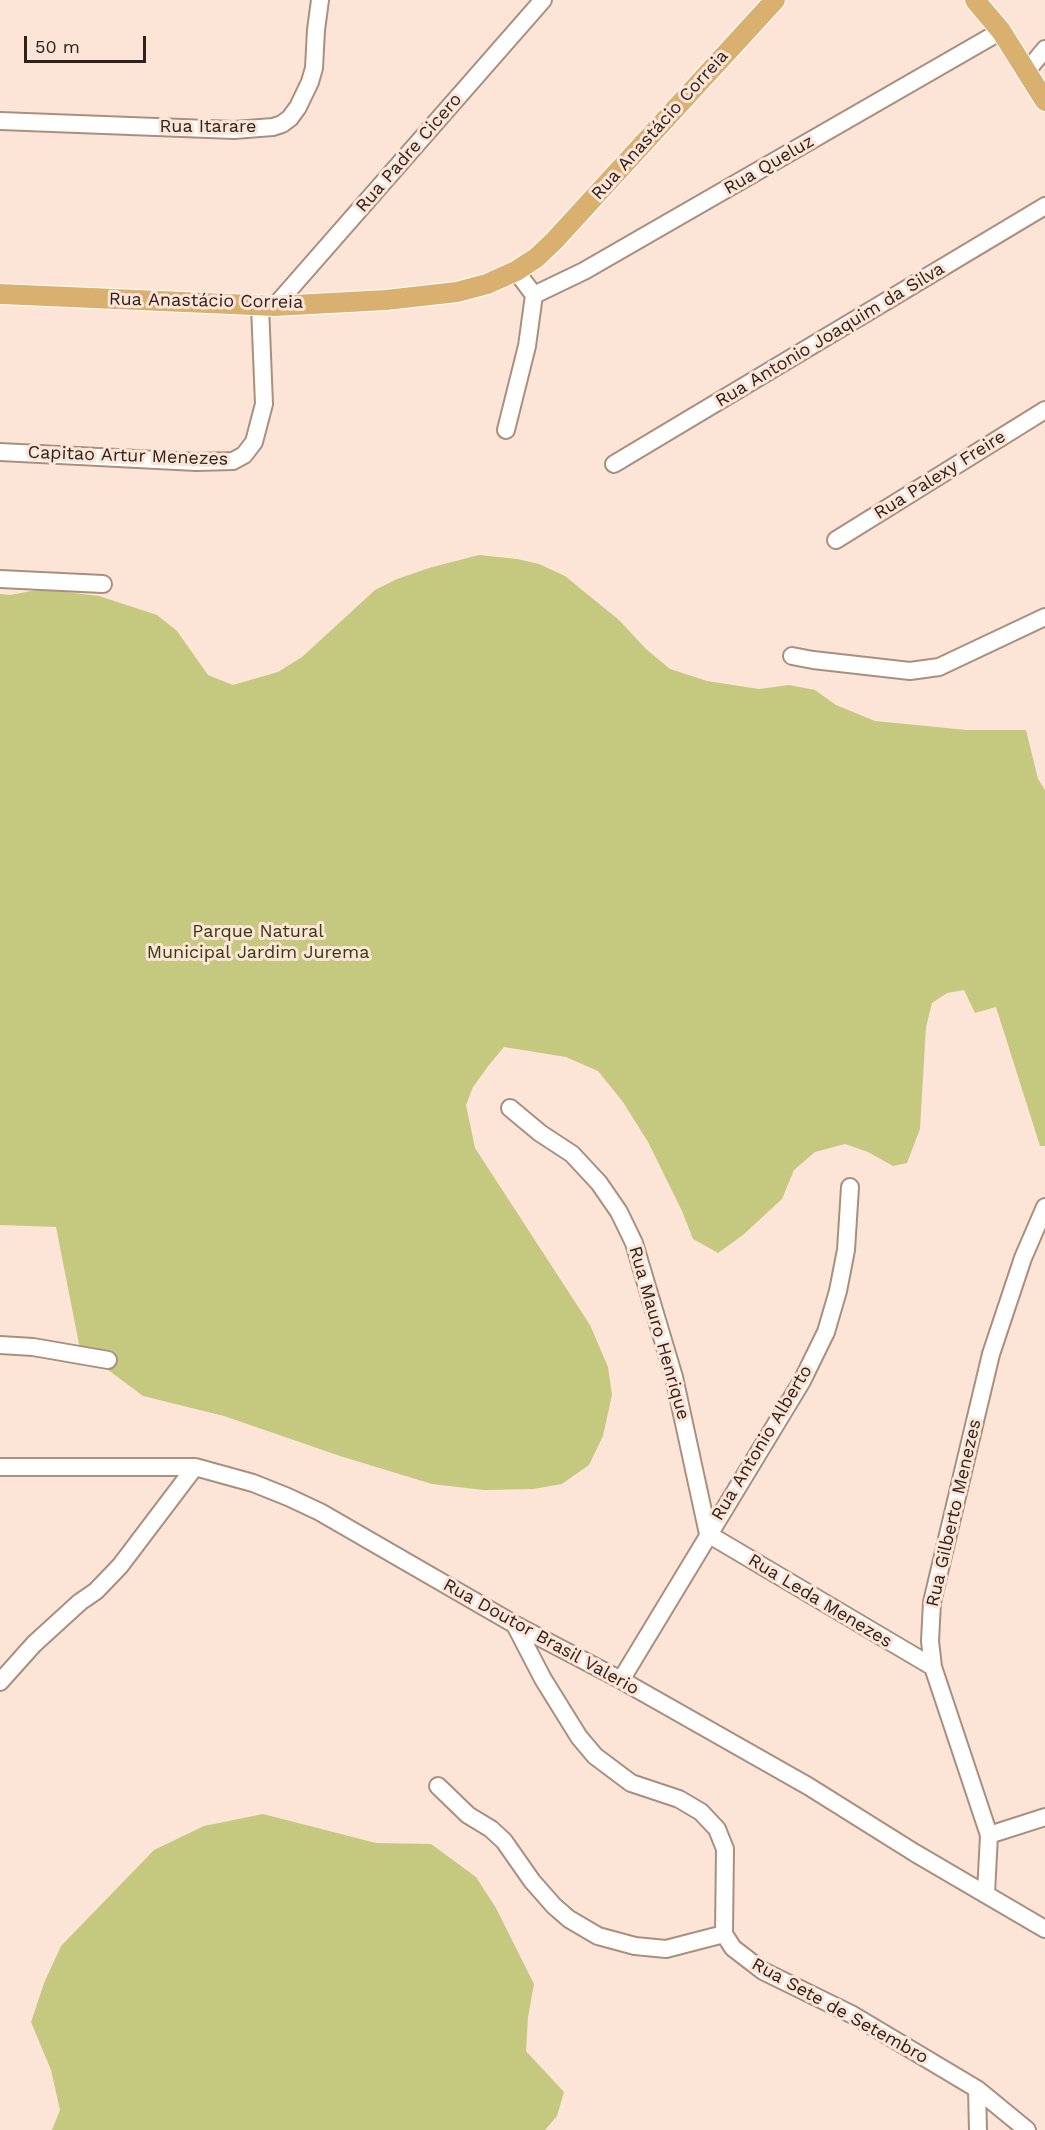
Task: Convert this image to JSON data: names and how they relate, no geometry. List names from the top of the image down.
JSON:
{
  "streets": {
    "main road": ["Rua Anastácio Correia"],
    "street": [
      "Rua Itarare",
      "Rua Padre Cicero",
      "Rua Queluz",
      "Rua Antonio Joaquim da Silva",
      "Capitao Artur Menezes",
      "Rua Palexy Freire",
      "Rua Mauro Henrique",
      "Rua Antonio Alberto",
      "Rua Gilberto Menezes",
      "Rua Leda Menezes",
      "Rua Doutor Brasil Valerio",
      "Rua Sete de Setembro"
    ]
  },
  "crossings": [
    ["Rua Anastácio Correia", "Rua Padre Cicero"],
    ["Rua Anastácio Correia", "Capitao Artur Menezes"],
    ["Rua Padre Cicero", "Capitao Artur Menezes"],
    ["Rua Mauro Henrique", "Rua Antonio Alberto"],
    ["Rua Mauro Henrique", "Rua Leda Menezes"],
    ["Rua Antonio Alberto", "Rua Leda Menezes"],
    ["Rua Antonio Alberto", "Rua Doutor Brasil Valerio"],
    ["Rua Gilberto Menezes", "Rua Leda Menezes"],
    ["Rua Gilberto Menezes", "Rua Doutor Brasil Valerio"]
  ],
  "parks": ["Parque Natural Municipal Jardim Jurema"],
  "scale_bar": "50 m"
}
